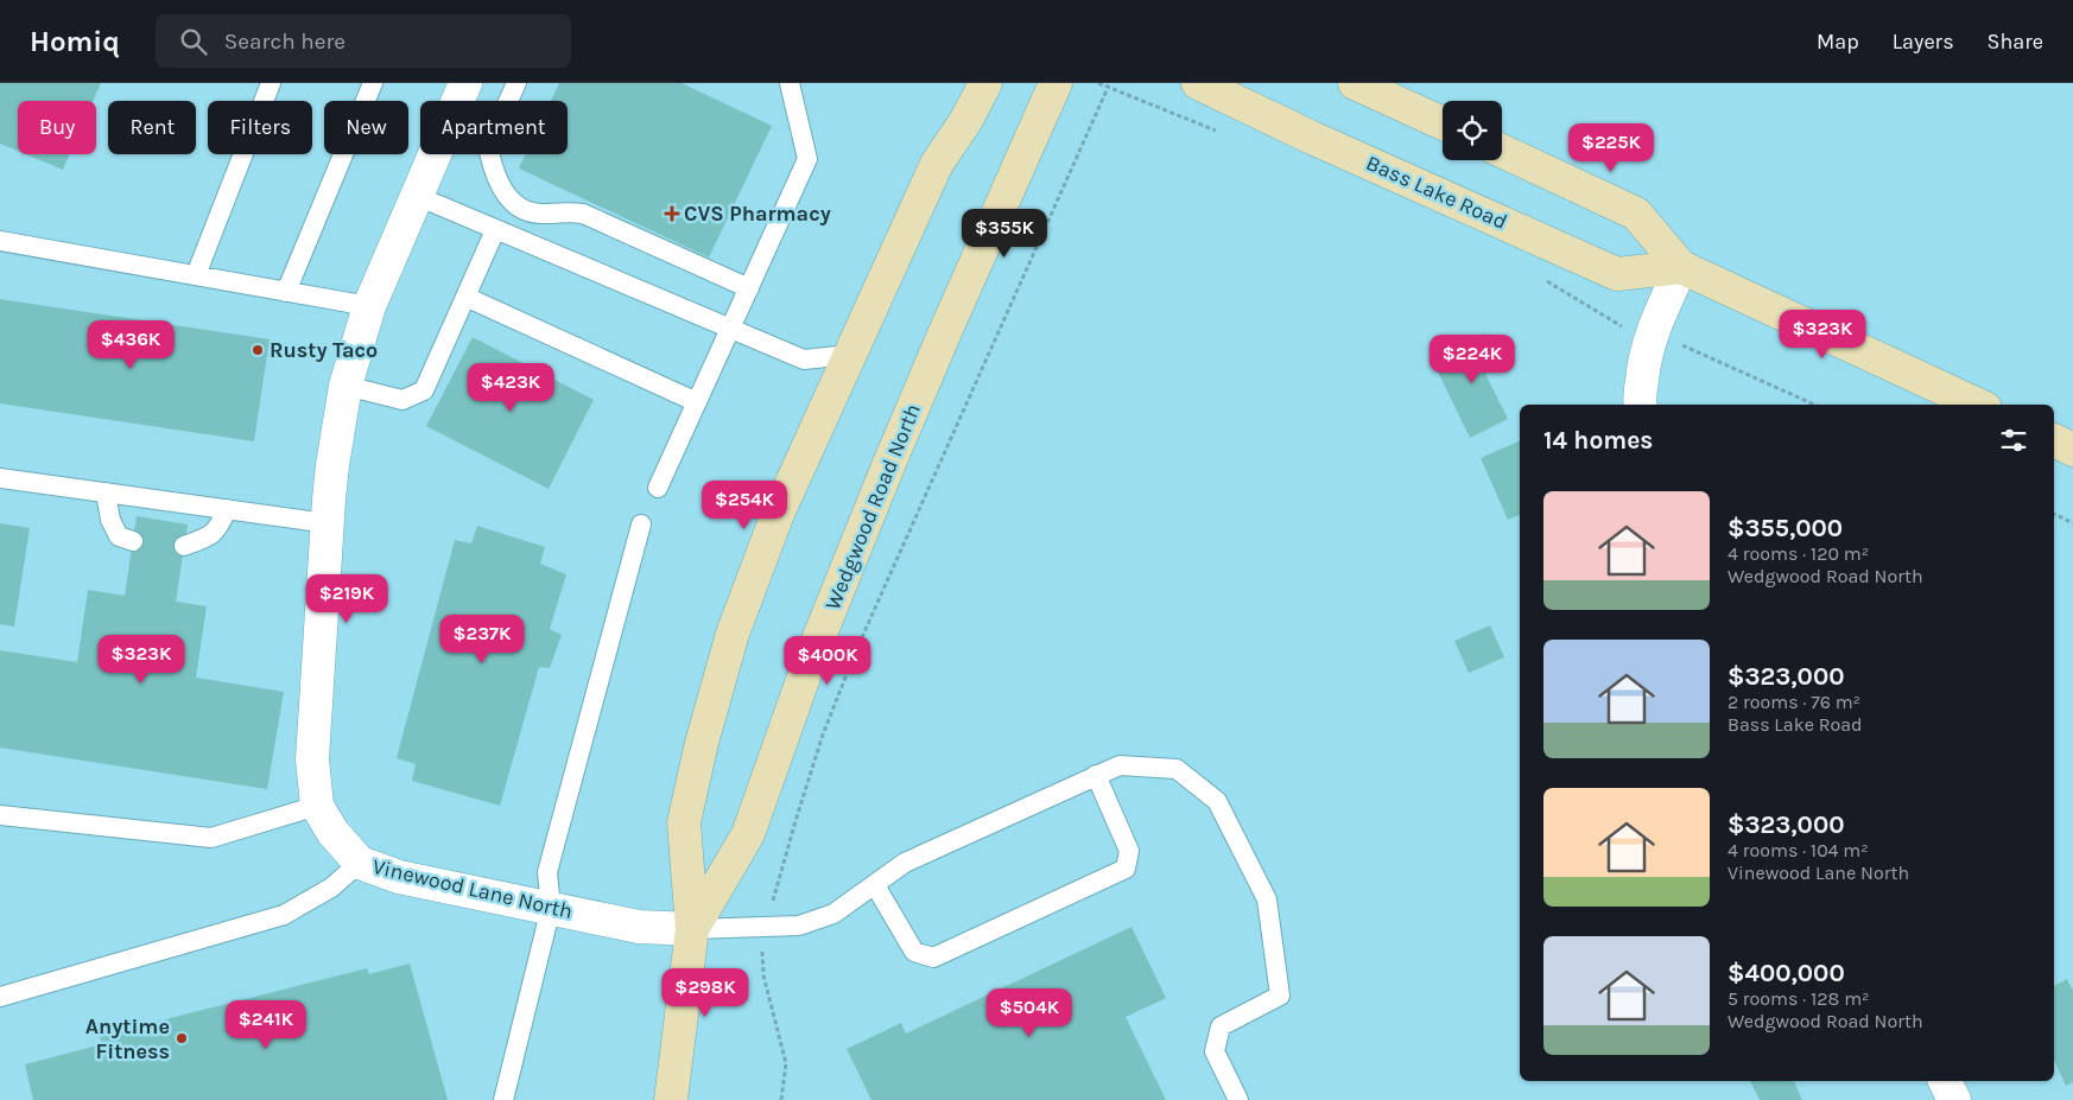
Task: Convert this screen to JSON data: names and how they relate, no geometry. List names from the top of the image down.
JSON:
{
  "streets": {
    "street": ["Bass Lake Road", "Wedgwood Road North", "Vinewood Lane North"]
  },
  "crossings": [
    ["Wedgwood Road North", "Vinewood Lane North"]
  ],
  "places": {
    "health": ["CVS Pharmacy"],
    "other": ["Rusty Taco", "Anytime Fitness"]
  },
  "page": {
    "header": "Homiq",
    "search": "Search here",
    "nav": ["Map", "Layers", "Share"],
    "chip": [
      "Buy",
      "Rent",
      "Filters",
      "New",
      "Apartment"
    ],
    "price": [
      "$225K",
      "$355K",
      "$323K",
      "$436K",
      "$224K",
      "$423K",
      "$254K",
      "$219K",
      "$237K",
      "$323K",
      "$400K",
      "$298K",
      "$504K",
      "$241K"
    ],
    "heading": "14 homes",
    "list": [
      {
        "name": "$355,000",
        "note": "4 rooms · 120 m² · Wedgwood Road North"
      },
      {
        "name": "$323,000",
        "note": "2 rooms · 76 m² · Bass Lake Road"
      },
      {
        "name": "$323,000",
        "note": "4 rooms · 104 m² · Vinewood Lane North"
      },
      {
        "name": "$400,000",
        "note": "5 rooms · 128 m² · Wedgwood Road North"
      }
    ]
  }
}
